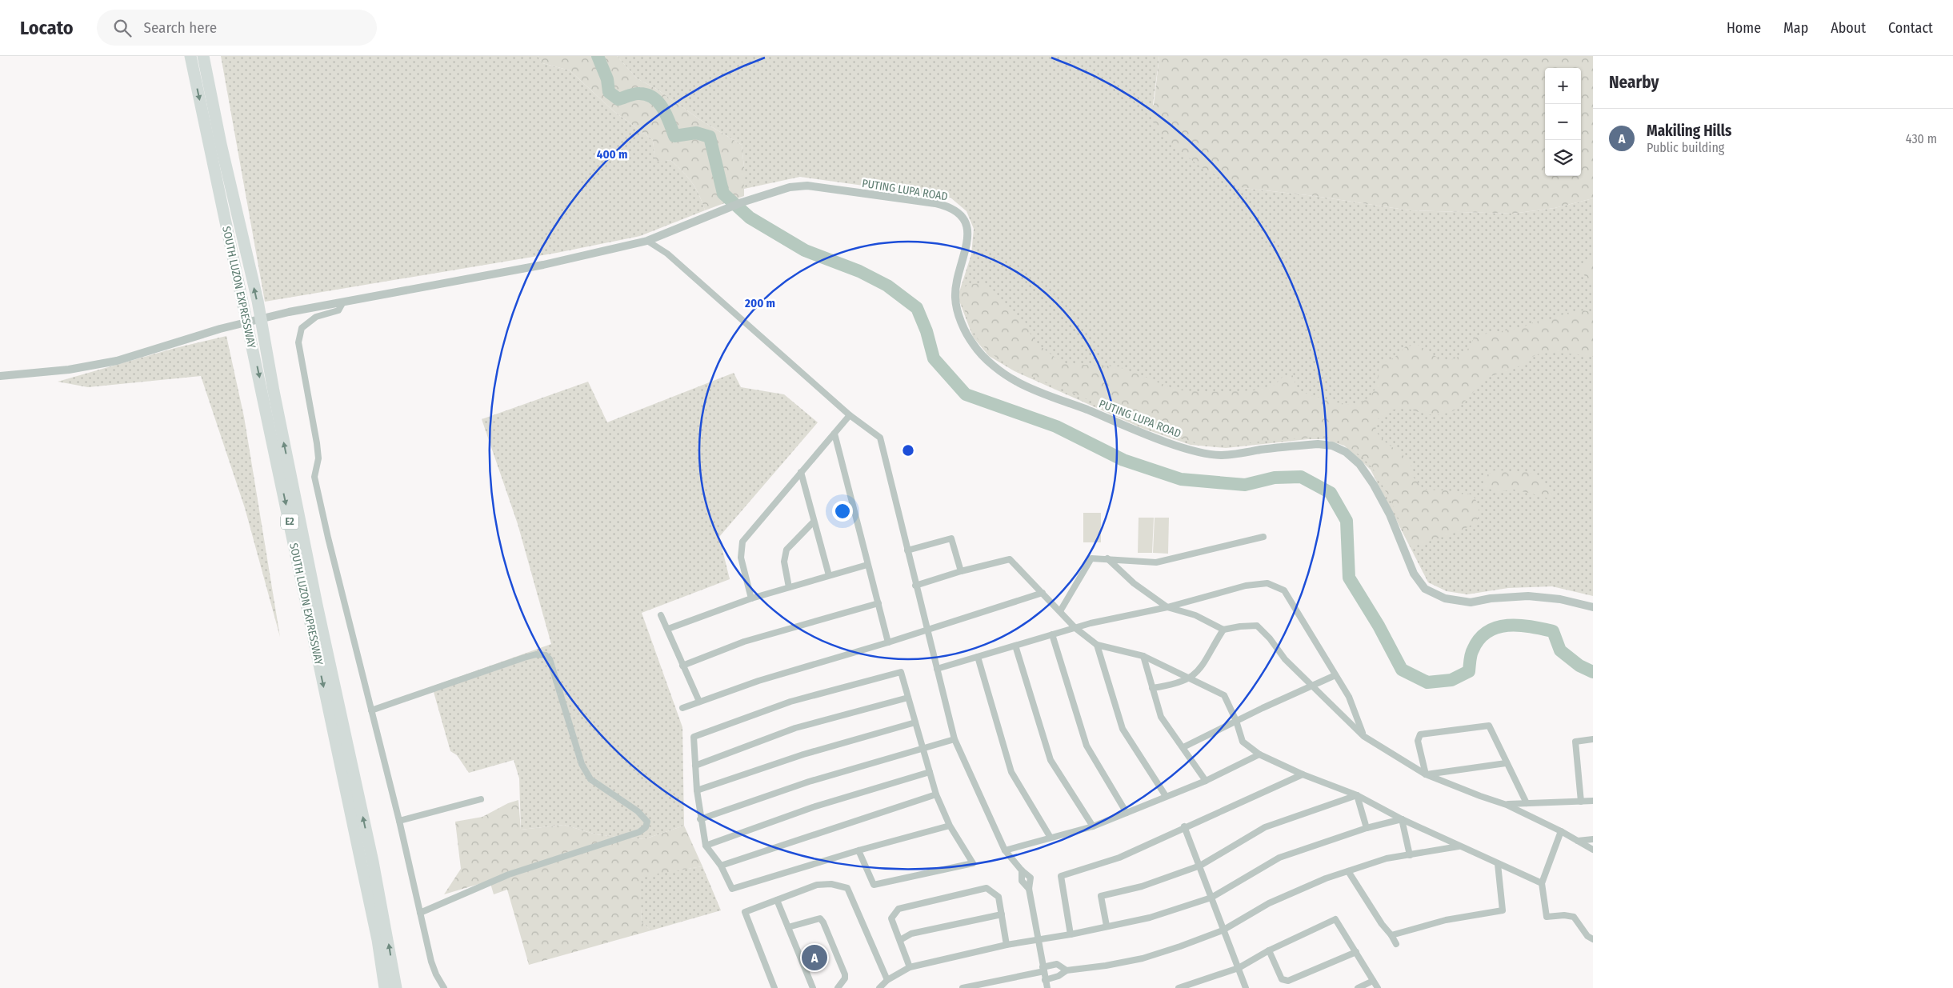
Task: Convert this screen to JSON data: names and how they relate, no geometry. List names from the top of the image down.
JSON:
{
  "streets": {
    "highway": ["SOUTH LUZON EXPRESSWAY", "E2"],
    "street": ["PUTING LUPA ROAD"]
  },
  "page": {
    "header": "Locato",
    "search": "Search here",
    "nav": [
      "Home",
      "Map",
      "About",
      "Contact"
    ],
    "heading": "Nearby",
    "map_buttons": ["+", "−"],
    "list": [
      {
        "mark": "A",
        "name": "Makiling Hills",
        "note": "Public building",
        "value": "430 m"
      }
    ],
    "pins": "A"
  },
  "rings": ["400 m", "200 m"]
}
